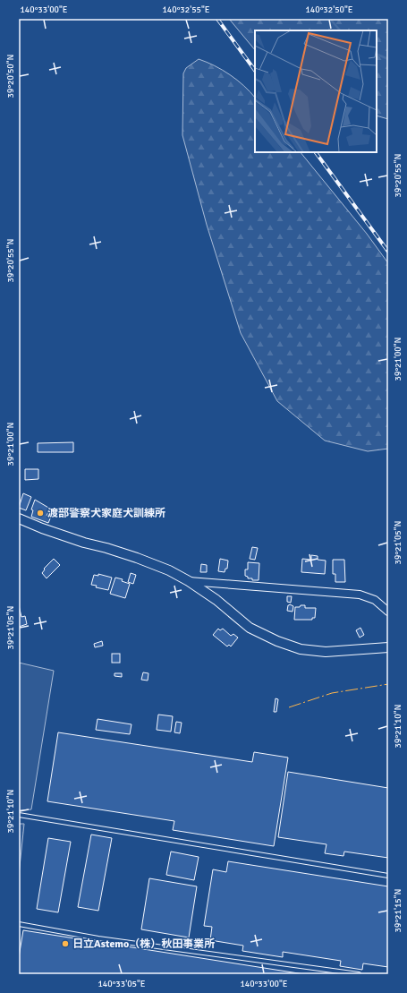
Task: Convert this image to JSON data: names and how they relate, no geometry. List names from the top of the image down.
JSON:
{
  "places": ["渡部警察犬家庭犬訓練所", "日立Astemo（株）秋田事業所"],
  "coordinates": [
    "140°33'00\"E",
    "140°32'55\"E",
    "140°32'50\"E",
    "39°20'50\"N",
    "39°20'55\"N",
    "39°21'00\"N",
    "39°21'05\"N",
    "39°21'10\"N",
    "39°21'15\"N",
    "140°33'05\"E"
  ]
}
